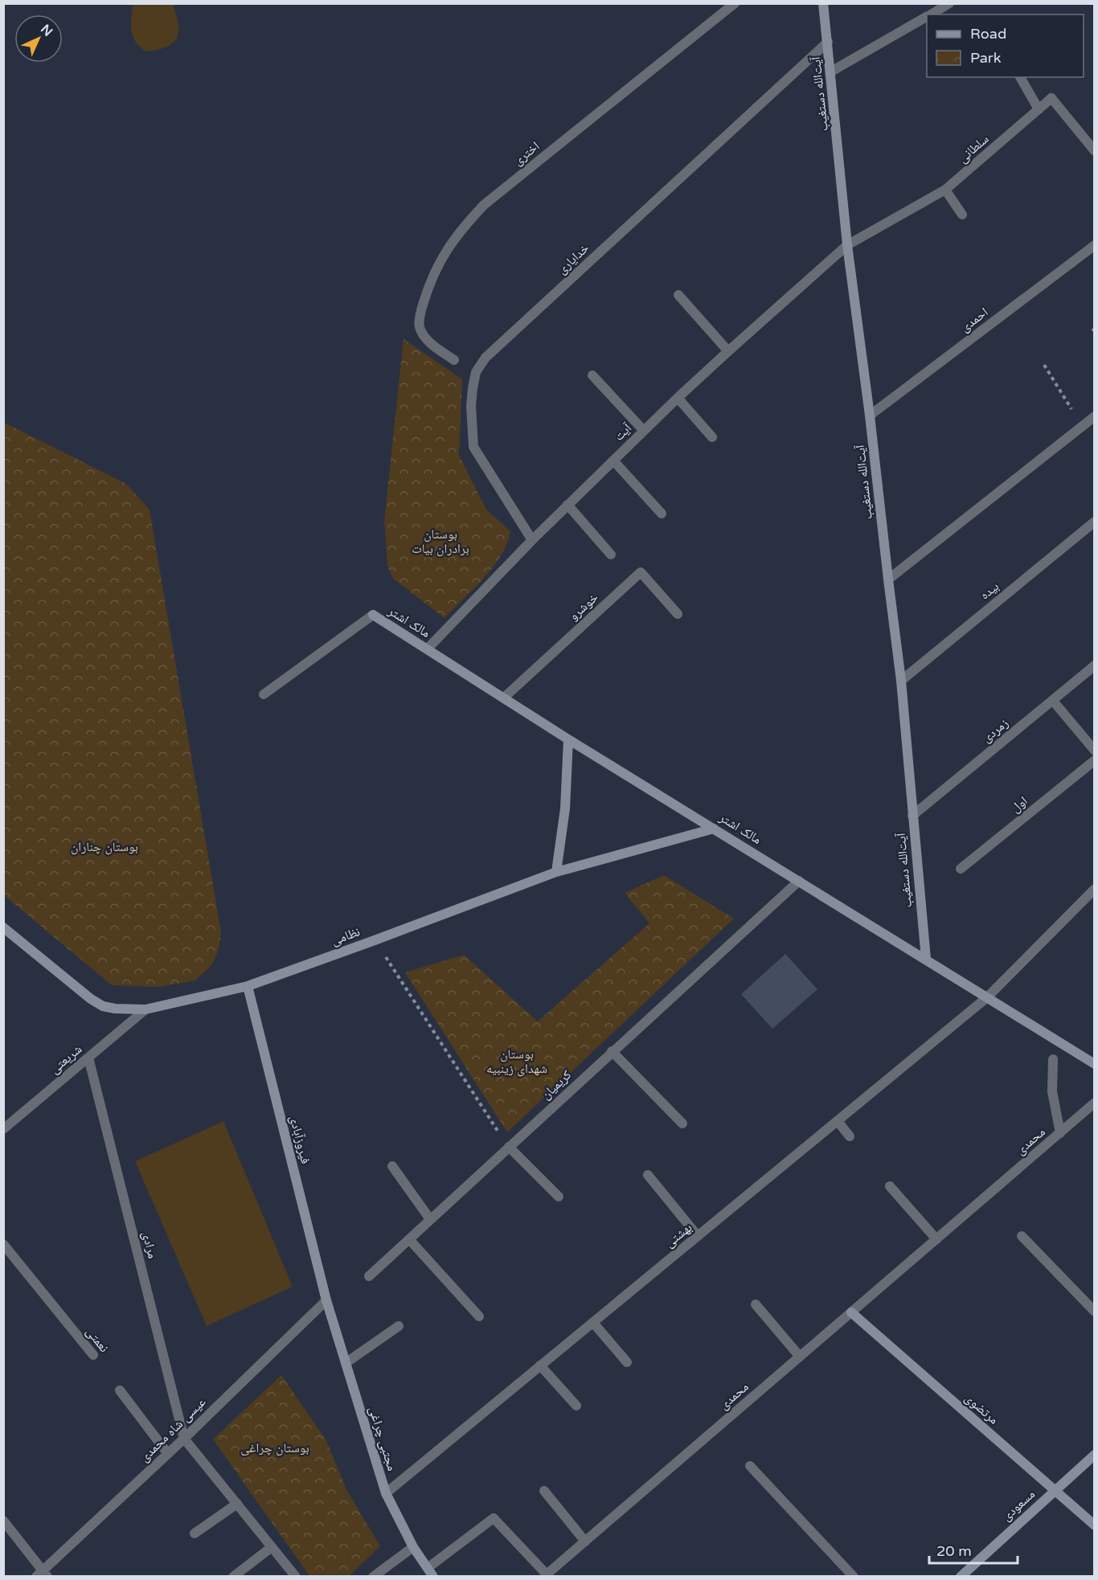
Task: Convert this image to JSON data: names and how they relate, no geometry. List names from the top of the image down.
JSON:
{
  "streets": {
    "street": [
      "آیت‌الله دستغیب",
      "سلطانی",
      "اختری",
      "خدایاری",
      "احمدی",
      "آیت",
      "بیده",
      "خوشرو",
      "مالک اشتر",
      "زمردی",
      "اول",
      "نظامی",
      "شریعتی",
      "کریمیان",
      "فیروزآبادی",
      "محمدی",
      "بهشتی",
      "مرادی",
      "نعمتی",
      "مرتضوی",
      "عیسی شاه محمدی",
      "مجتبی چراغی",
      "مسعودی"
    ]
  },
  "crossings": [
    ["آیت‌الله دستغیب", "سلطانی"],
    ["آیت‌الله دستغیب", "خدایاری"],
    ["آیت‌الله دستغیب", "احمدی"],
    ["آیت‌الله دستغیب", "آیت"],
    ["آیت‌الله دستغیب", "بیده"],
    ["آیت‌الله دستغیب", "مالک اشتر"],
    ["آیت‌الله دستغیب", "زمردی"],
    ["سلطانی", "آیت"],
    ["خدایاری", "آیت"],
    ["آیت", "مالک اشتر"],
    ["خوشرو", "مالک اشتر"],
    ["مالک اشتر", "نظامی"],
    ["مالک اشتر", "کریمیان"],
    ["مالک اشتر", "بهشتی"],
    ["نظامی", "شریعتی"],
    ["نظامی", "فیروزآبادی"],
    ["شریعتی", "مرادی"],
    ["فیروزآبادی", "عیسی شاه محمدی"],
    ["فیروزآبادی", "مجتبی چراغی"],
    ["محمدی", "مرتضوی"],
    ["محمدی", "مجتبی چراغی"],
    ["بهشتی", "مجتبی چراغی"],
    ["مرادی", "عیسی شاه محمدی"],
    ["مرتضوی", "مسعودی"],
    ["عیسی شاه محمدی", "مجتبی چراغی"]
  ],
  "parks": [
    "بوستان برادران بیات",
    "بوستان چناران",
    "بوستان شهدای زینبیه",
    "بوستان چراغی"
  ],
  "legend": ["Road", "Park"],
  "scale_bar": "20 m",
  "north": "top right"
}
